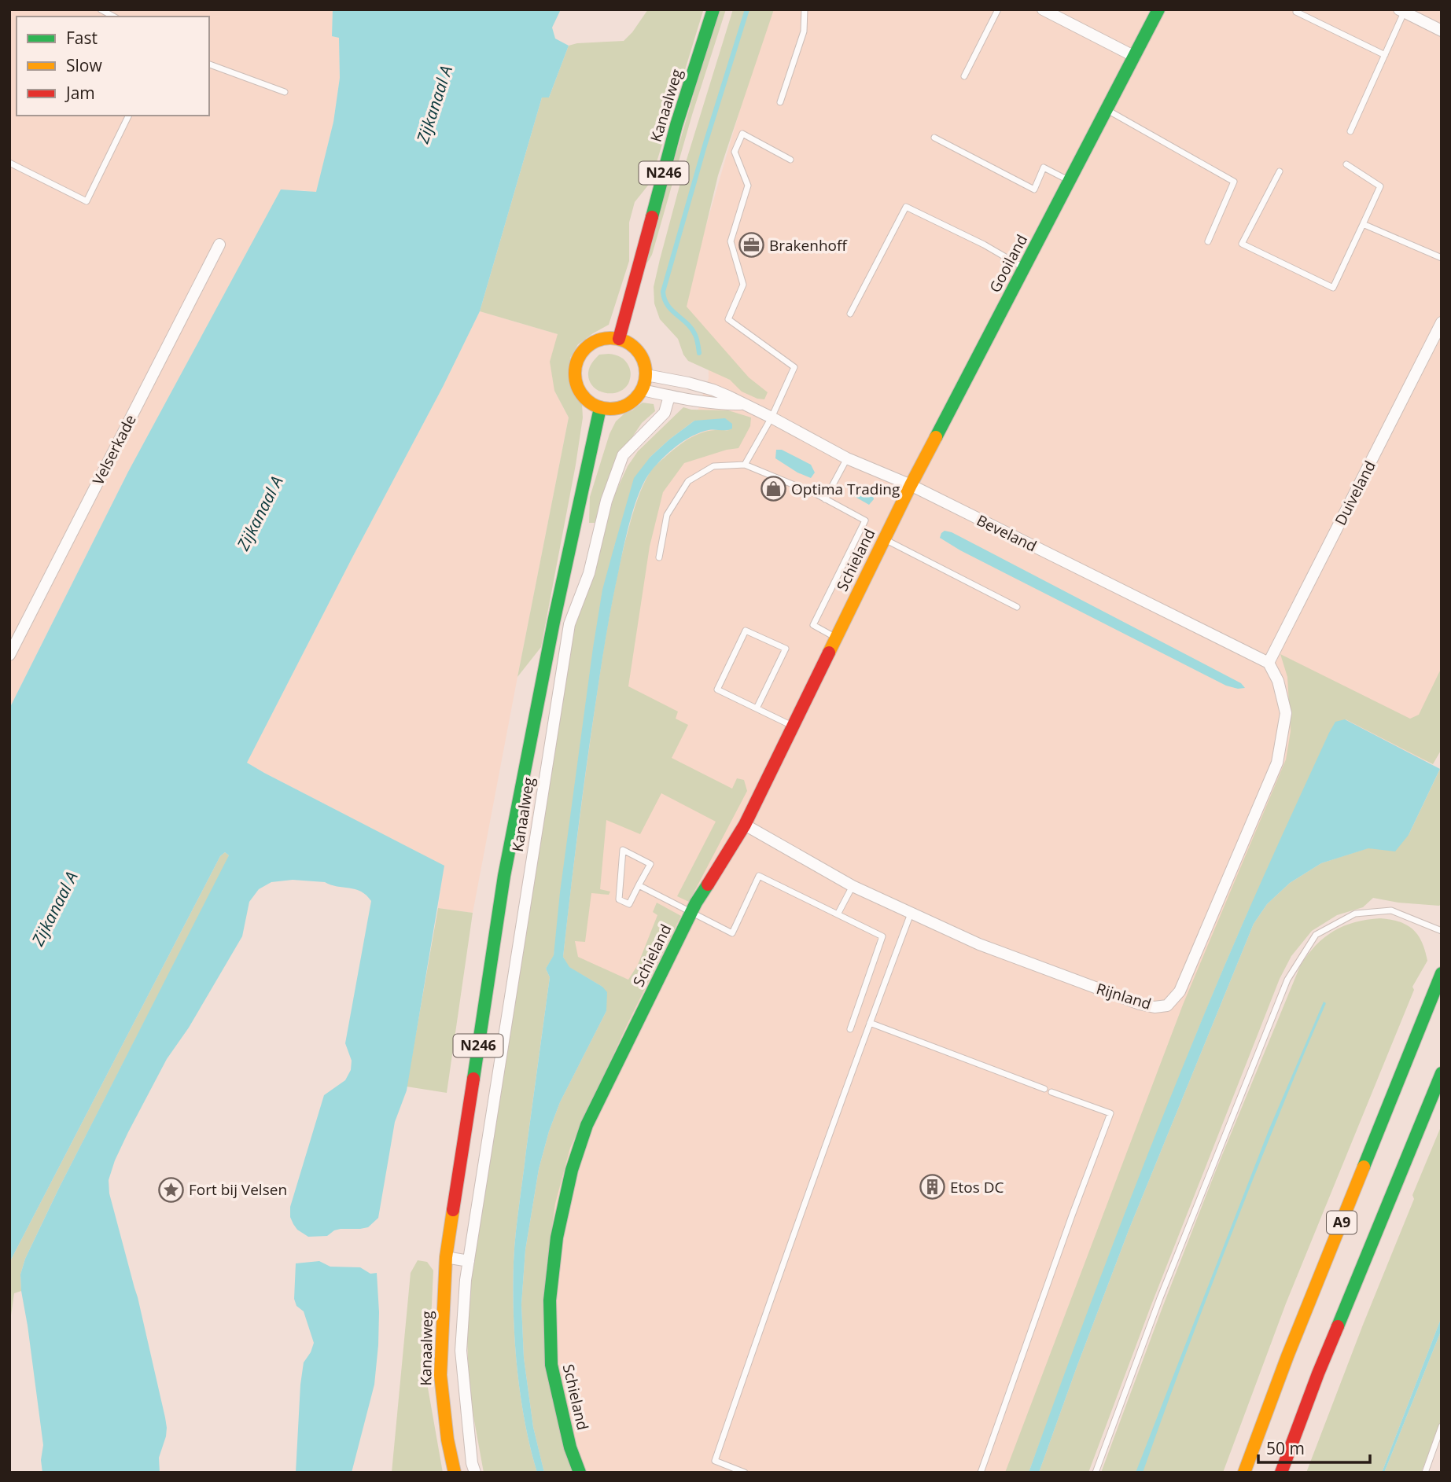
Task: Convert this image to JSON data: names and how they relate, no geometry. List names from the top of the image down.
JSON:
{
  "streets": {
    "main road": [
      "Kanaalweg",
      "N246",
      "Gooiland",
      "Schieland",
      "A9"
    ],
    "street": [
      "Velserkade",
      "Duiveland",
      "Beveland",
      "Rijnland"
    ]
  },
  "crossings": [
    ["Kanaalweg", "Beveland"],
    ["Gooiland", "Beveland"],
    ["Gooiland", "Schieland"],
    ["Duiveland", "Beveland"],
    ["Duiveland", "Rijnland"],
    ["Beveland", "Schieland"],
    ["Beveland", "Rijnland"],
    ["Schieland", "Rijnland"]
  ],
  "water": ["Zijkanaal A"],
  "places": {
    "office": ["Brakenhoff"],
    "shop": ["Optima Trading"],
    "building": ["Etos DC"],
    "place": ["Fort bij Velsen"]
  },
  "legend": ["Fast", "Slow", "Jam"],
  "scale_bar": "50 m"
}
